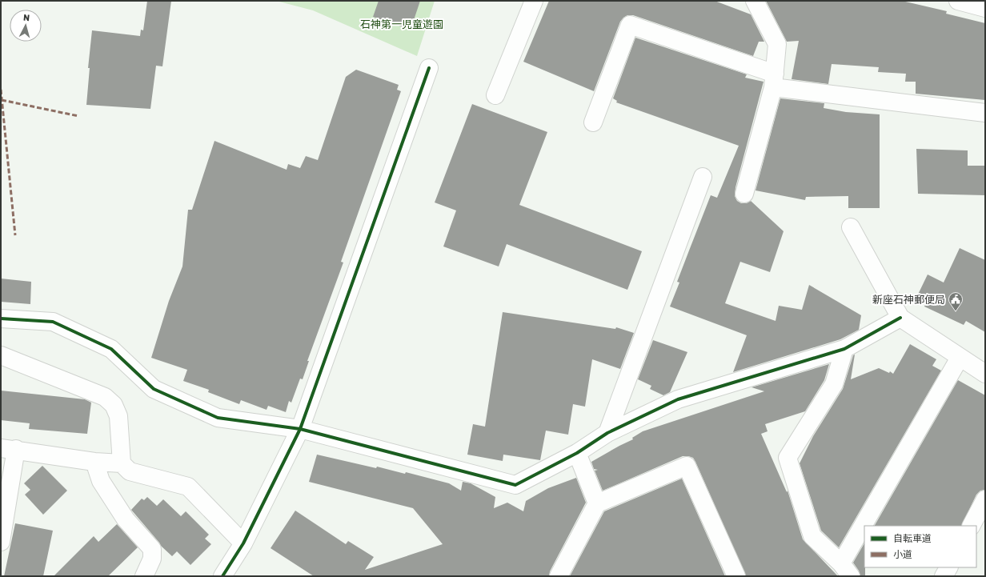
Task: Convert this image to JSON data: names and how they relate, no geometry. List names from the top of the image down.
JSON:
{
  "parks": ["石神第一児童遊園"],
  "places": {
    "public building": ["新座石神郵便局"]
  },
  "legend": ["自転車道", "小道"],
  "north": "top"
}
